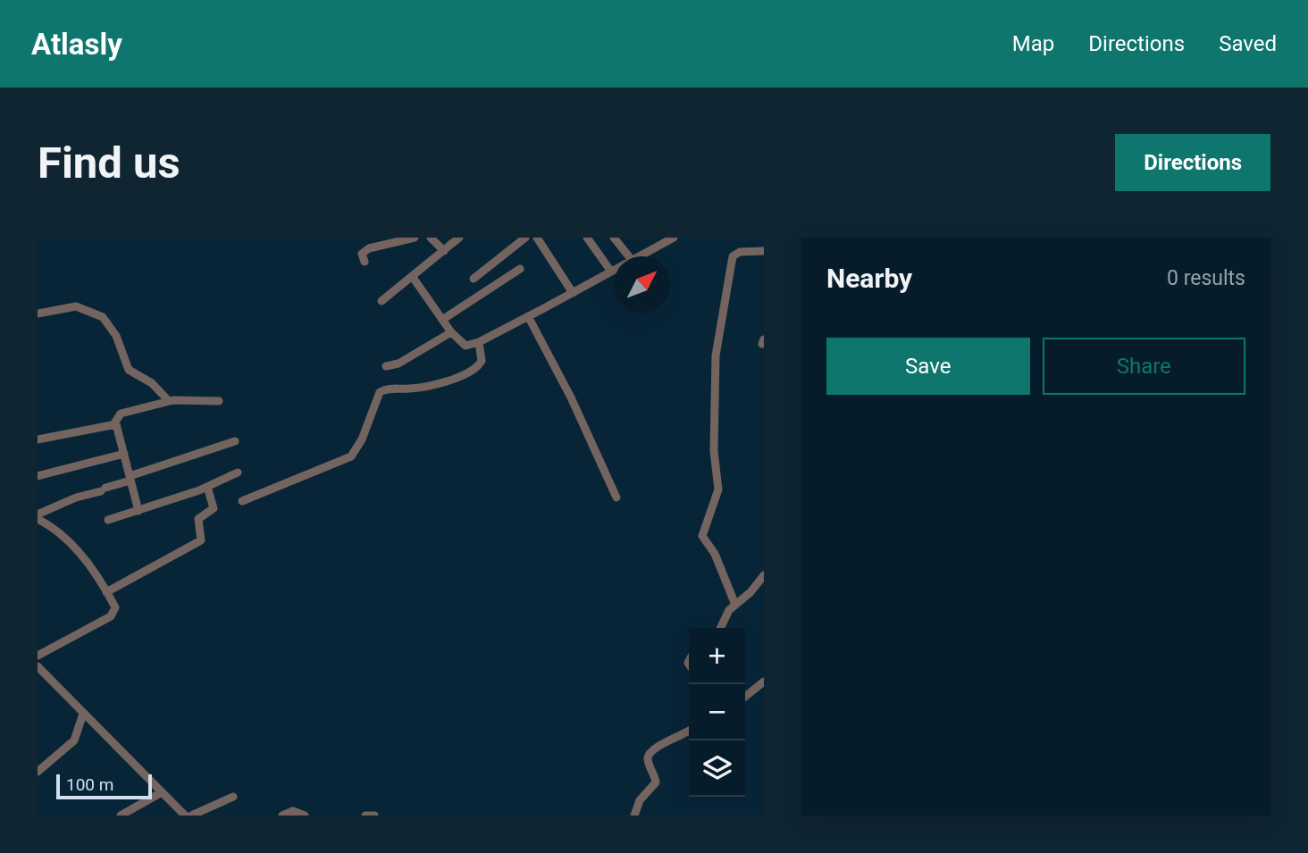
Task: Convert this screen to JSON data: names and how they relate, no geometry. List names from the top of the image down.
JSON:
{
  "scale_bar": "100 m",
  "north": "top right",
  "page": {
    "header": "Atlasly",
    "nav": ["Map", "Directions", "Saved"],
    "buttons": [
      "Directions",
      ["Save", "Share"]
    ],
    "title": "Find us",
    "heading": ["Nearby", "0 results"],
    "map_buttons": ["+", "−"],
    "scale": "100 m"
  }
}
